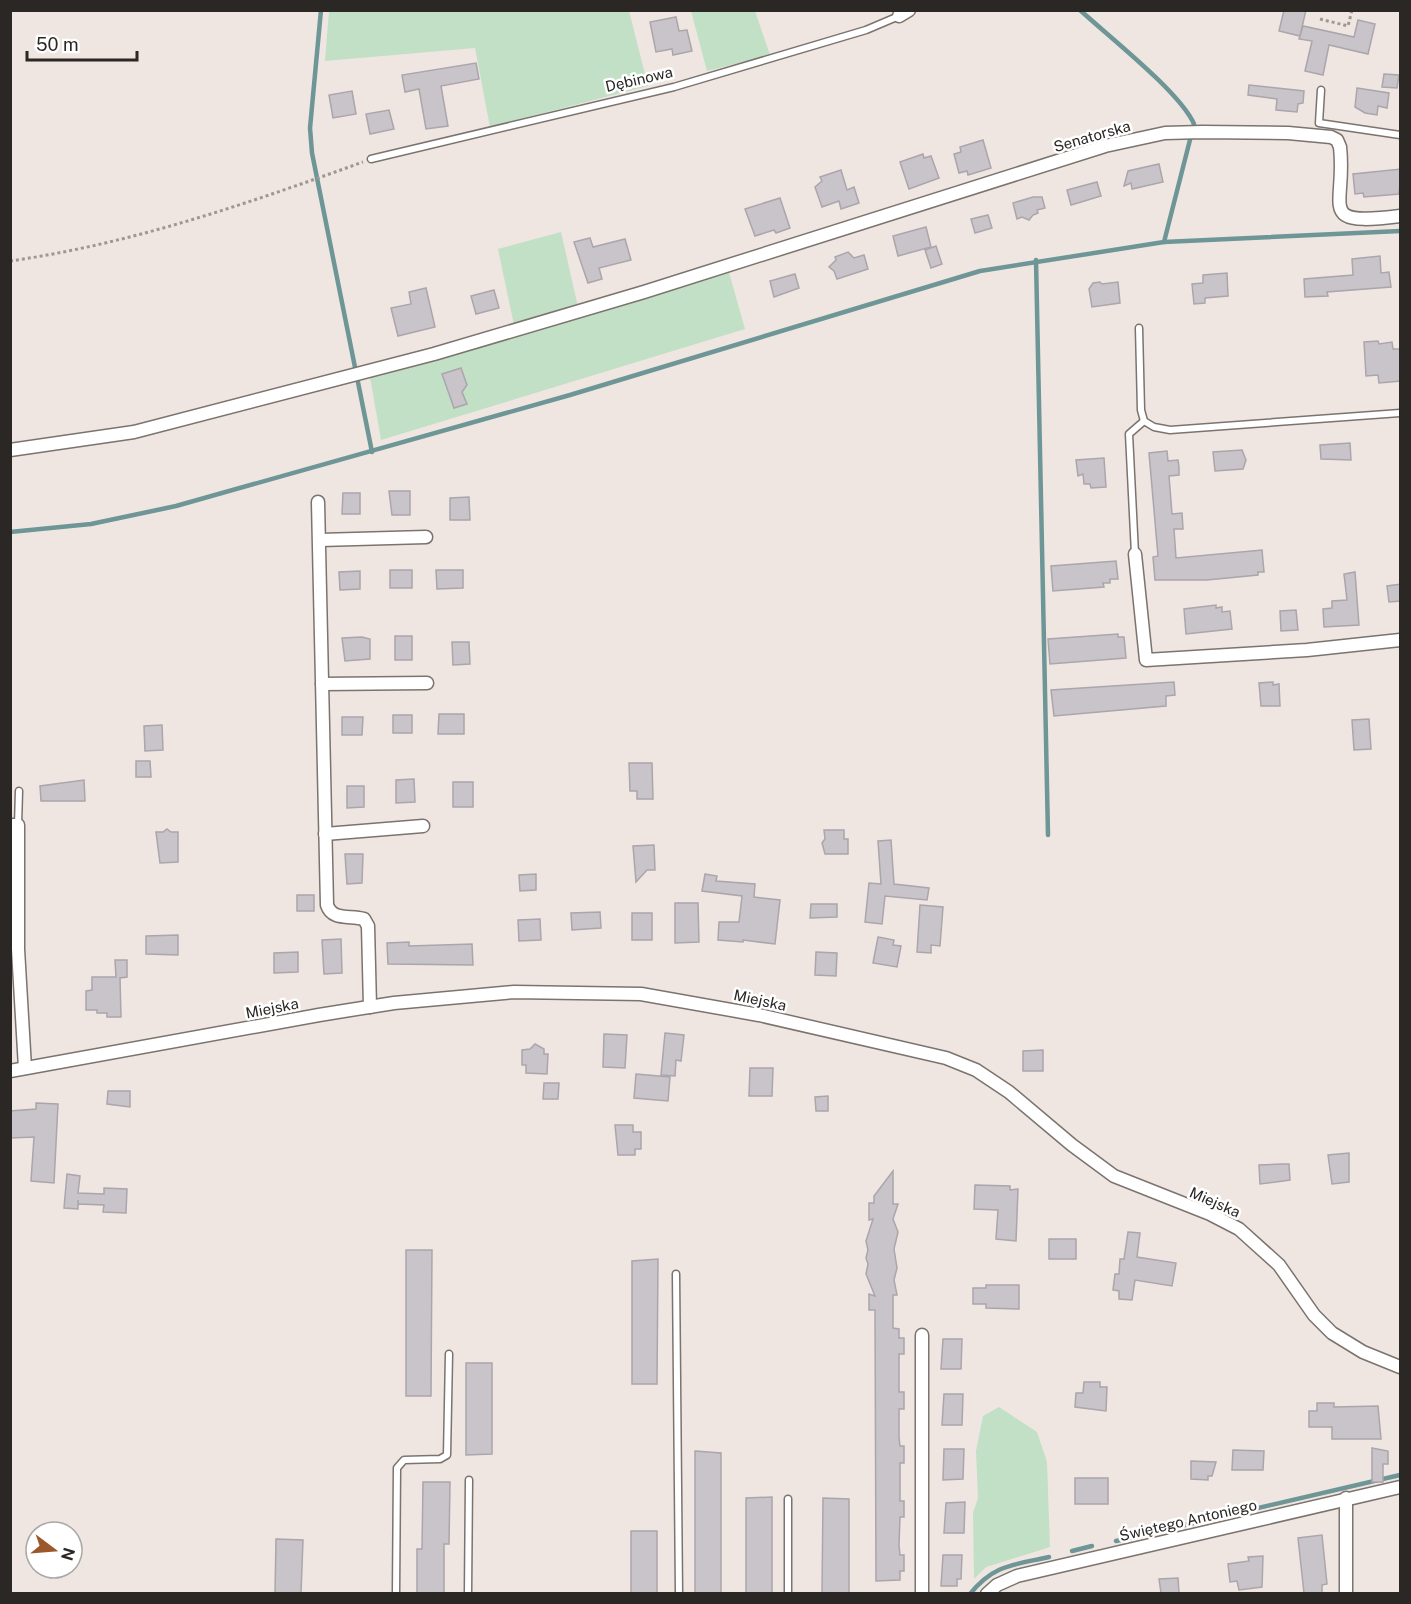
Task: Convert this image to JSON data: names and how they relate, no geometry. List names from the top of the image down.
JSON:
{
  "streets": {
    "street": ["Senatorska", "Miejska", "Świętego Antoniego"],
    "lane": ["Dębinowa"]
  },
  "scale_bar": "50 m",
  "north": "right"
}
